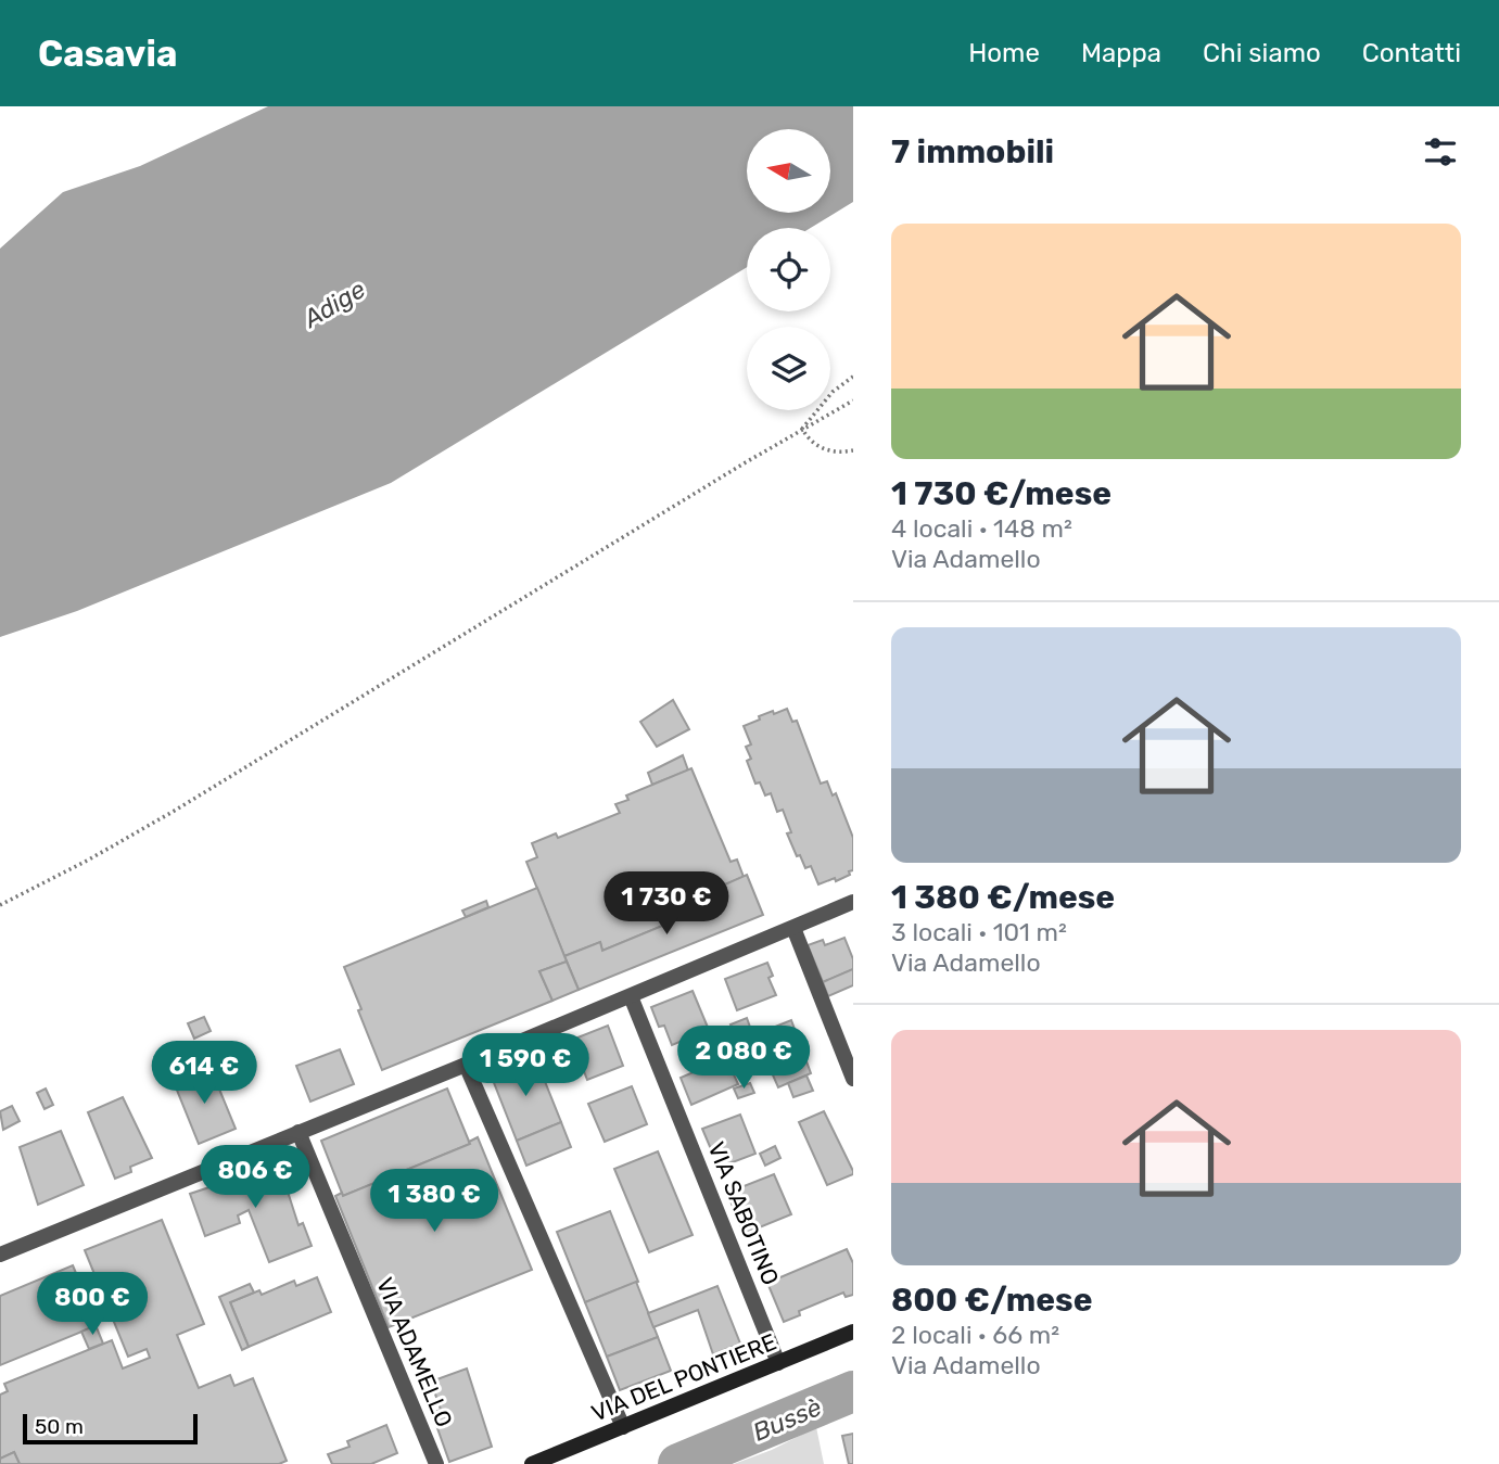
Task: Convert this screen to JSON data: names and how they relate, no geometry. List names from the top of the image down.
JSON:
{
  "streets": {
    "main road": ["VIA DEL PONTIERE"],
    "street": ["VIA SABOTINO", "VIA ADAMELLO"]
  },
  "crossings": [
    ["VIA SABOTINO", "VIA DEL PONTIERE"]
  ],
  "water": ["Adige", "Bussè"],
  "scale_bar": "50 m",
  "north": "left",
  "page": {
    "header": "Casavia",
    "nav": [
      "Home",
      "Mappa",
      "Chi siamo",
      "Contatti"
    ],
    "heading": "7 immobili",
    "list": [
      {
        "name": "1 730 €/mese",
        "note": "4 locali · 148 m² · Via Adamello"
      },
      {
        "name": "1 380 €/mese",
        "note": "3 locali · 101 m² · Via Adamello"
      },
      {
        "name": "800 €/mese",
        "note": "2 locali · 66 m² · Via Adamello"
      }
    ],
    "price": [
      "1 730 €",
      "2 080 €",
      "1 590 €",
      "614 €",
      "806 €",
      "1 380 €",
      "800 €"
    ],
    "scale": "50 m"
  }
}
